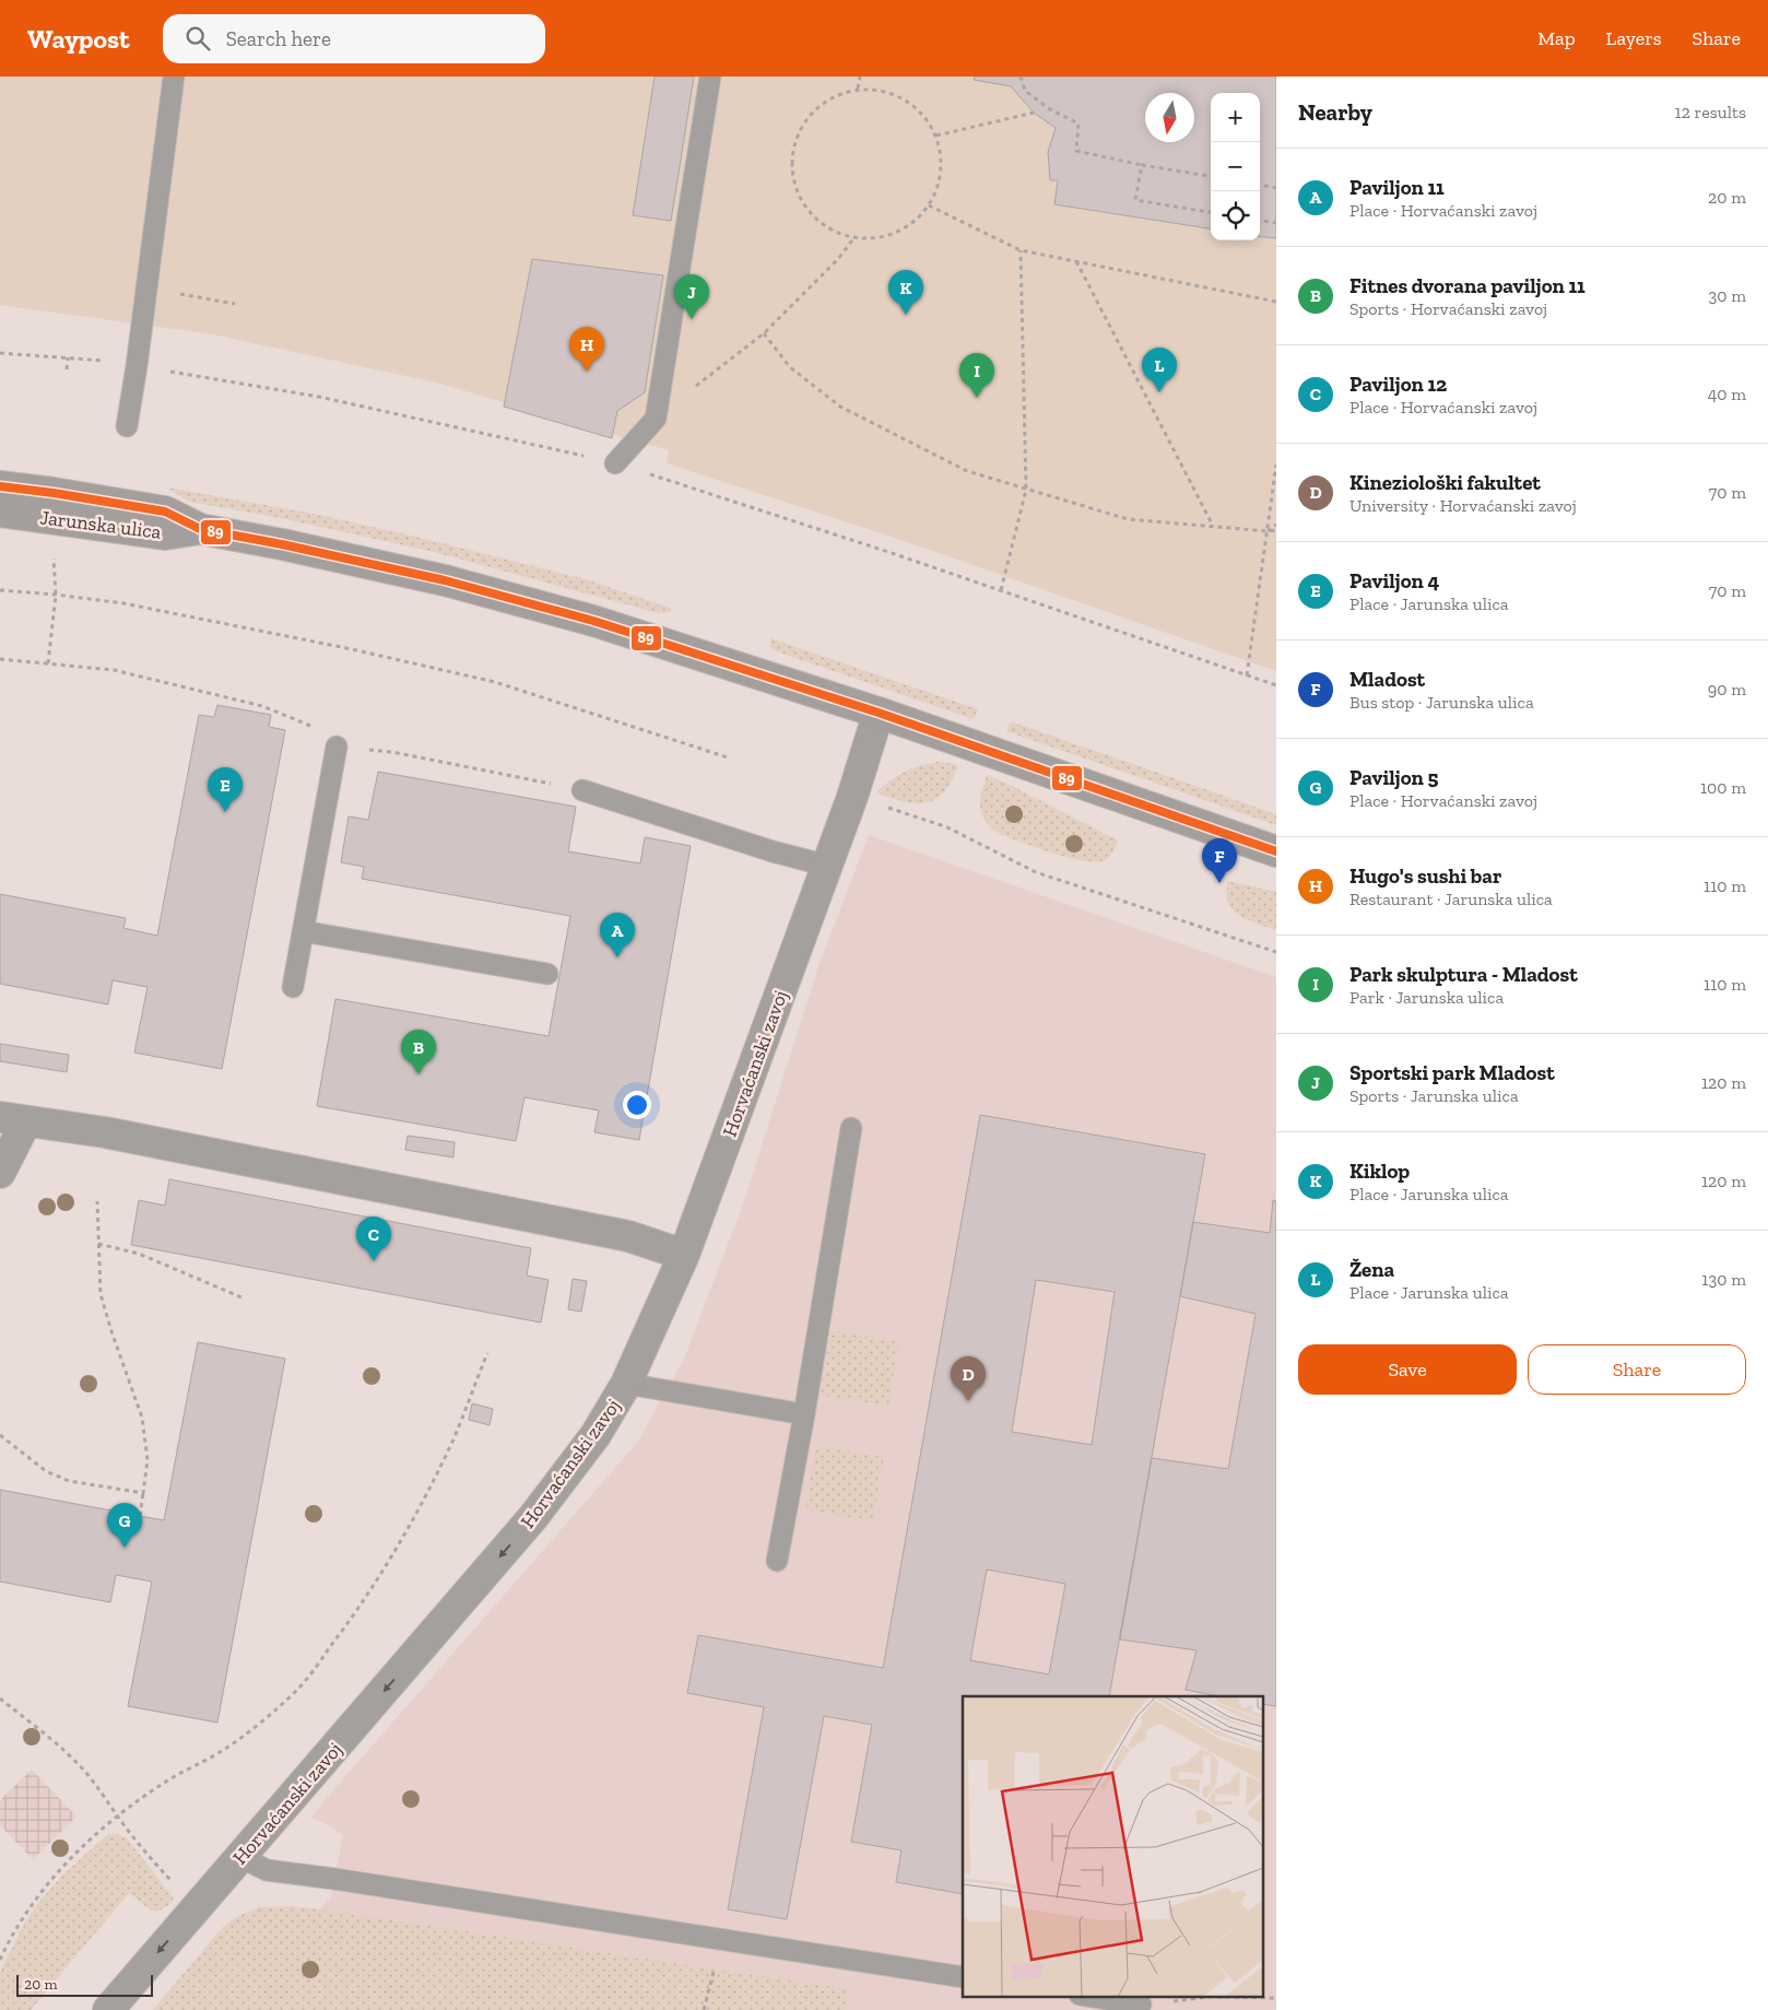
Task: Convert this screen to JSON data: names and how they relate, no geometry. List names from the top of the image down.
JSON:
{
  "streets": {
    "street": ["Jarunska ulica", "Horvaćanski zavoj"]
  },
  "crossings": [
    ["Jarunska ulica", "Horvaćanski zavoj"]
  ],
  "one_way": ["Horvaćanski zavoj"],
  "lines": ["transit line 89"],
  "scale_bar": "20 m",
  "north": "bottom",
  "page": {
    "header": "Waypost",
    "search": "Search here",
    "nav": ["Map", "Layers", "Share"],
    "heading": ["Nearby", "12 results"],
    "map_buttons": ["+", "−"],
    "list": [
      {
        "mark": "A",
        "name": "Paviljon 11",
        "note": "Place · Horvaćanski zavoj",
        "value": "20 m"
      },
      {
        "mark": "B",
        "name": "Fitnes dvorana paviljon 11",
        "note": "Sports · Horvaćanski zavoj",
        "value": "30 m"
      },
      {
        "mark": "C",
        "name": "Paviljon 12",
        "note": "Place · Horvaćanski zavoj",
        "value": "40 m"
      },
      {
        "mark": "D",
        "name": "Kineziološki fakultet",
        "note": "University · Horvaćanski zavoj",
        "value": "70 m"
      },
      {
        "mark": "E",
        "name": "Paviljon 4",
        "note": "Place · Jarunska ulica",
        "value": "70 m"
      },
      {
        "mark": "F",
        "name": "Mladost",
        "note": "Bus stop · Jarunska ulica",
        "value": "90 m"
      },
      {
        "mark": "G",
        "name": "Paviljon 5",
        "note": "Place · Horvaćanski zavoj",
        "value": "100 m"
      },
      {
        "mark": "H",
        "name": "Hugo's sushi bar",
        "note": "Restaurant · Jarunska ulica",
        "value": "110 m"
      },
      {
        "mark": "I",
        "name": "Park skulptura - Mladost",
        "note": "Park · Jarunska ulica",
        "value": "110 m"
      },
      {
        "mark": "J",
        "name": "Sportski park Mladost",
        "note": "Sports · Jarunska ulica",
        "value": "120 m"
      },
      {
        "mark": "K",
        "name": "Kiklop",
        "note": "Place · Jarunska ulica",
        "value": "120 m"
      },
      {
        "mark": "L",
        "name": "Žena",
        "note": "Place · Jarunska ulica",
        "value": "130 m"
      }
    ],
    "pins": [
      "K",
      "J",
      "H",
      "L",
      "I",
      "E",
      "F",
      "A",
      "B",
      "C",
      "D",
      "G"
    ],
    "buttons": ["Save", "Share"],
    "scale": "20 m"
  }
}
